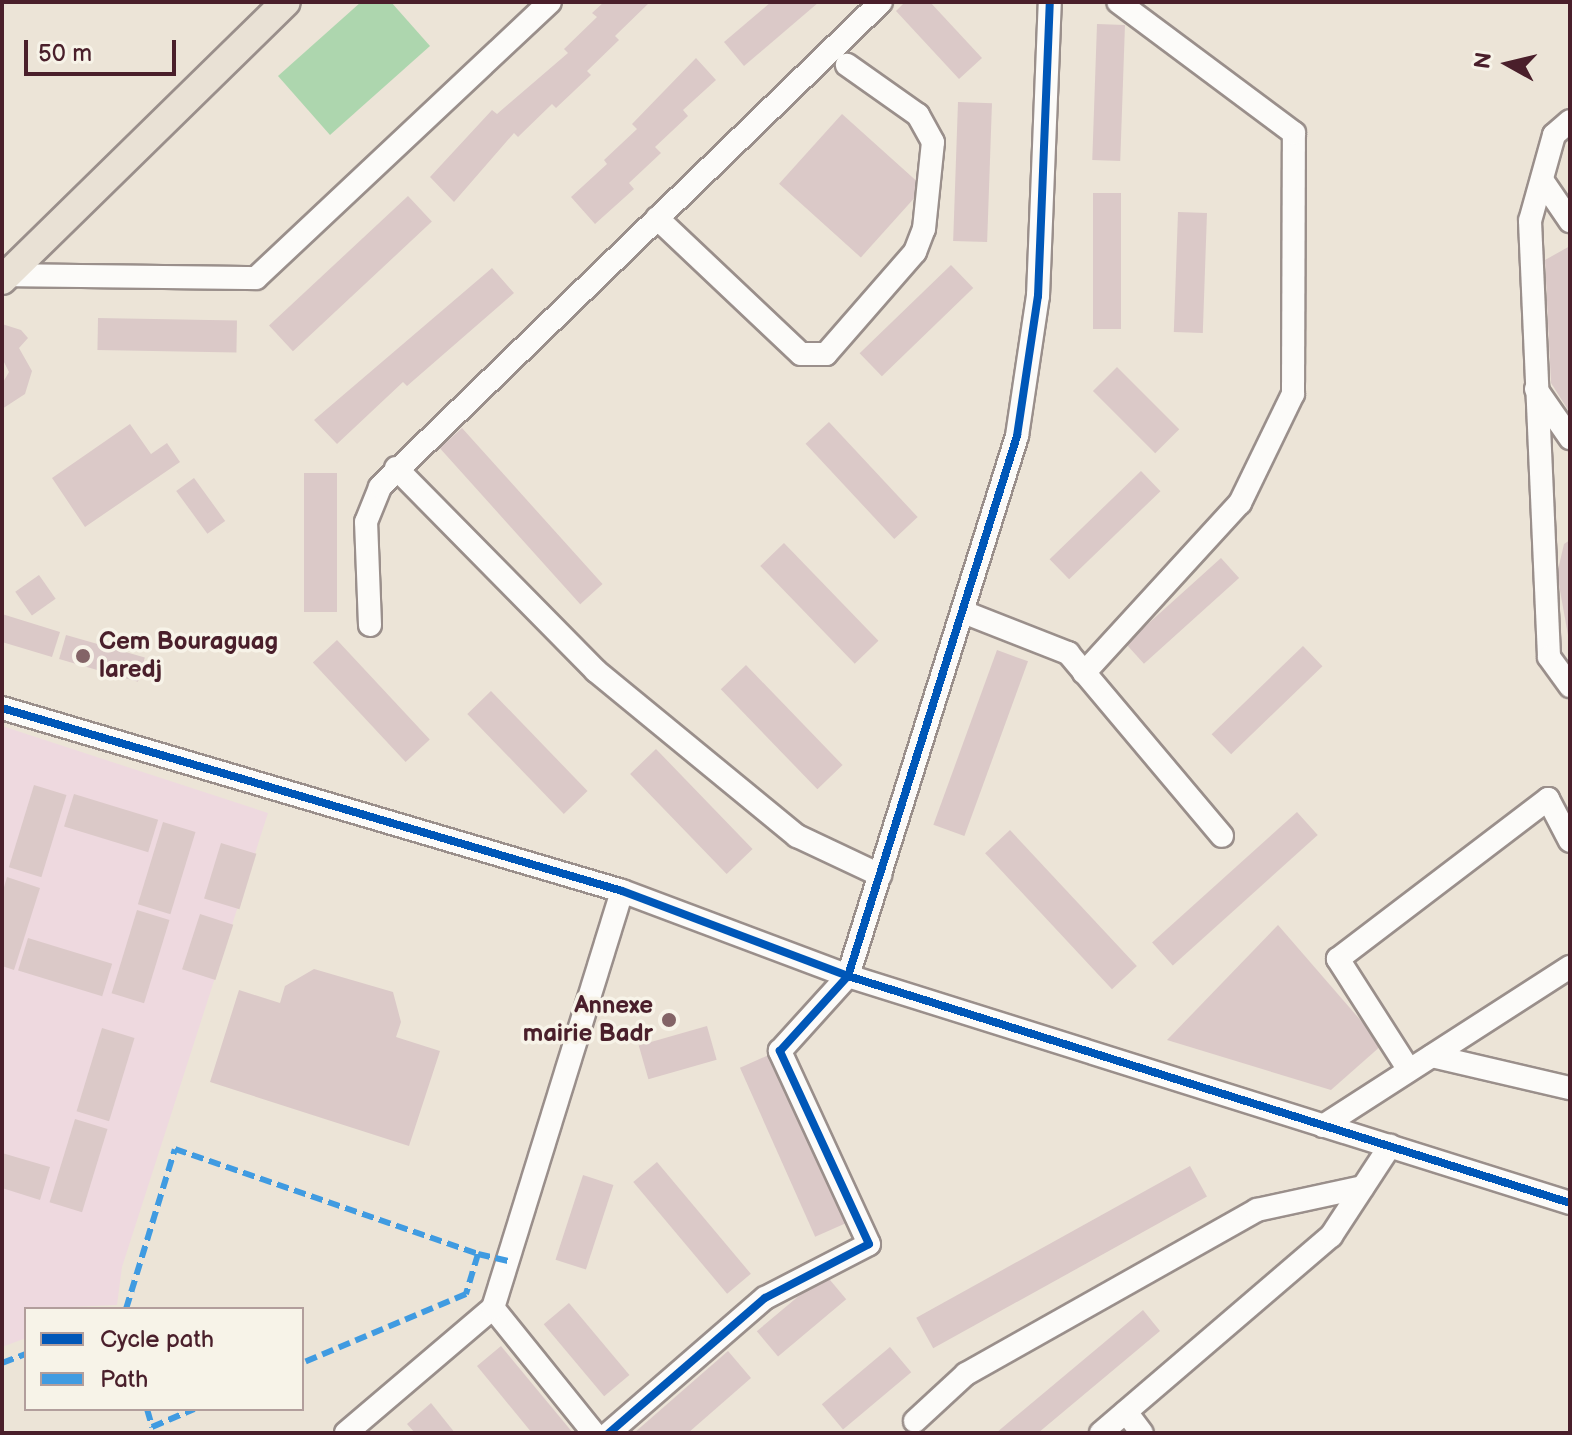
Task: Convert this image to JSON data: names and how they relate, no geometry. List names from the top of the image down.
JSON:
{
  "places": ["Cem Bouraguag laredj", "Annexe mairie Badr"],
  "legend": ["Cycle path", "Path"],
  "scale_bar": "50 m",
  "north": "left"
}
